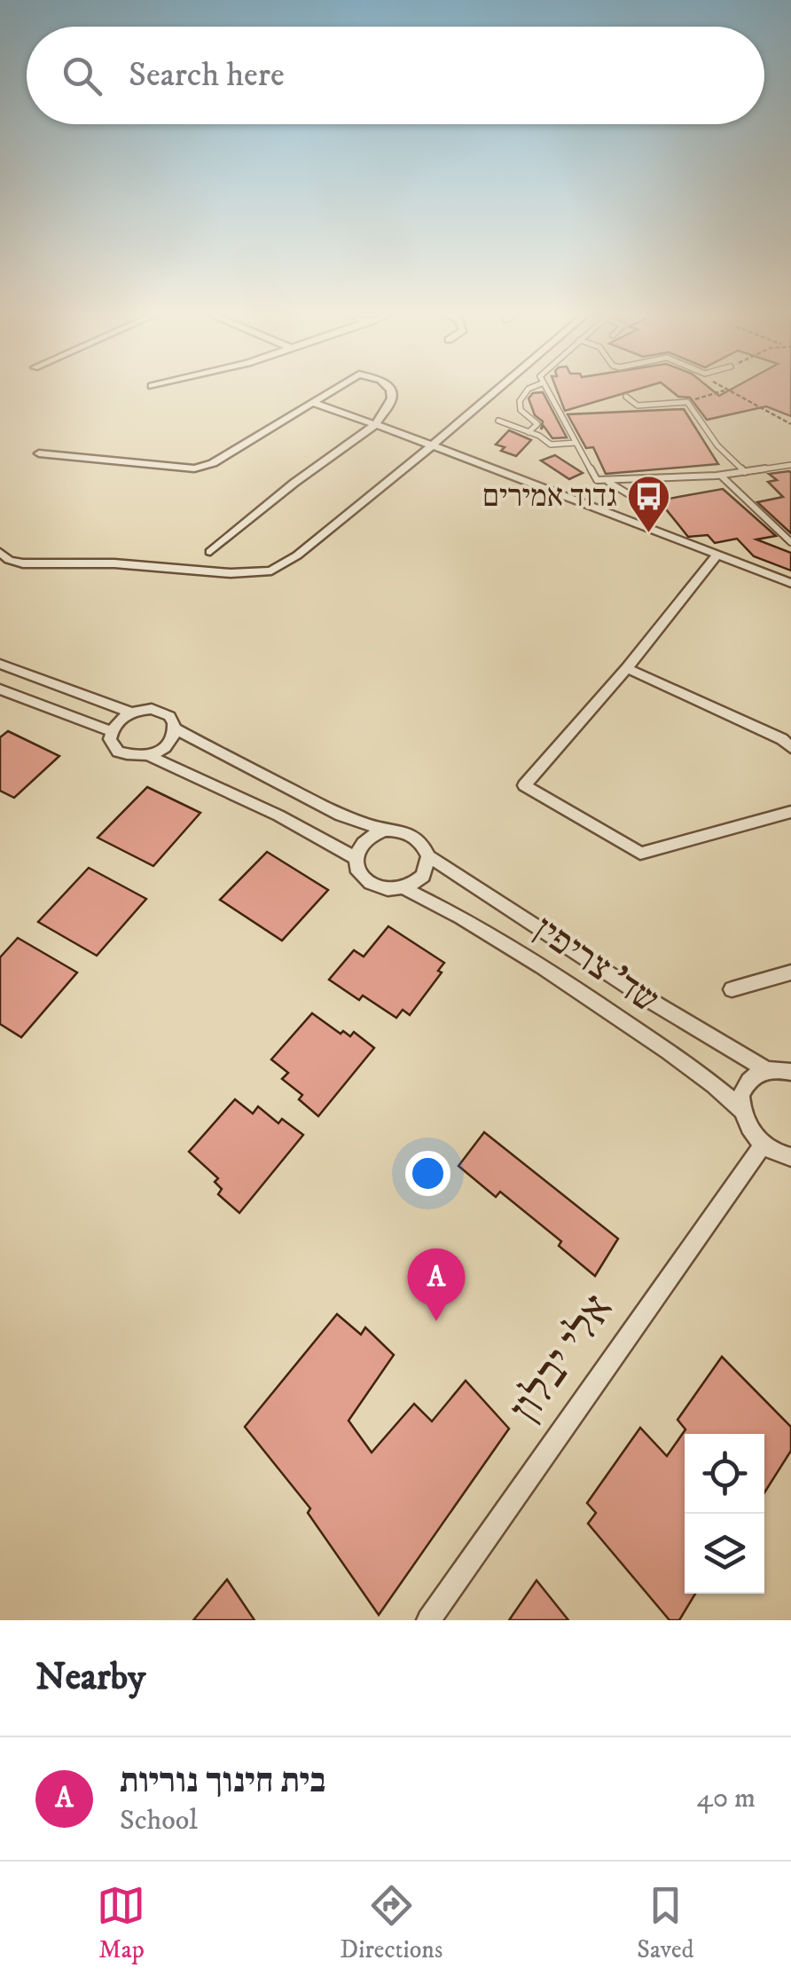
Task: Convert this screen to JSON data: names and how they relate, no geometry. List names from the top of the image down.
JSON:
{
  "streets": {
    "street": ["שד' צריפין", "אלי יבלון"]
  },
  "crossings": [
    ["שד' צריפין", "אלי יבלון"]
  ],
  "places": {
    "bus stop": ["גדוד אמירים"]
  },
  "page": {
    "search": "Search here",
    "pins": "A",
    "heading": "Nearby",
    "list": [
      {
        "mark": "A",
        "name": "בית חינוך נוריות",
        "note": "School",
        "value": "40 m"
      }
    ],
    "nav": ["Map", "Directions", "Saved"]
  }
}
